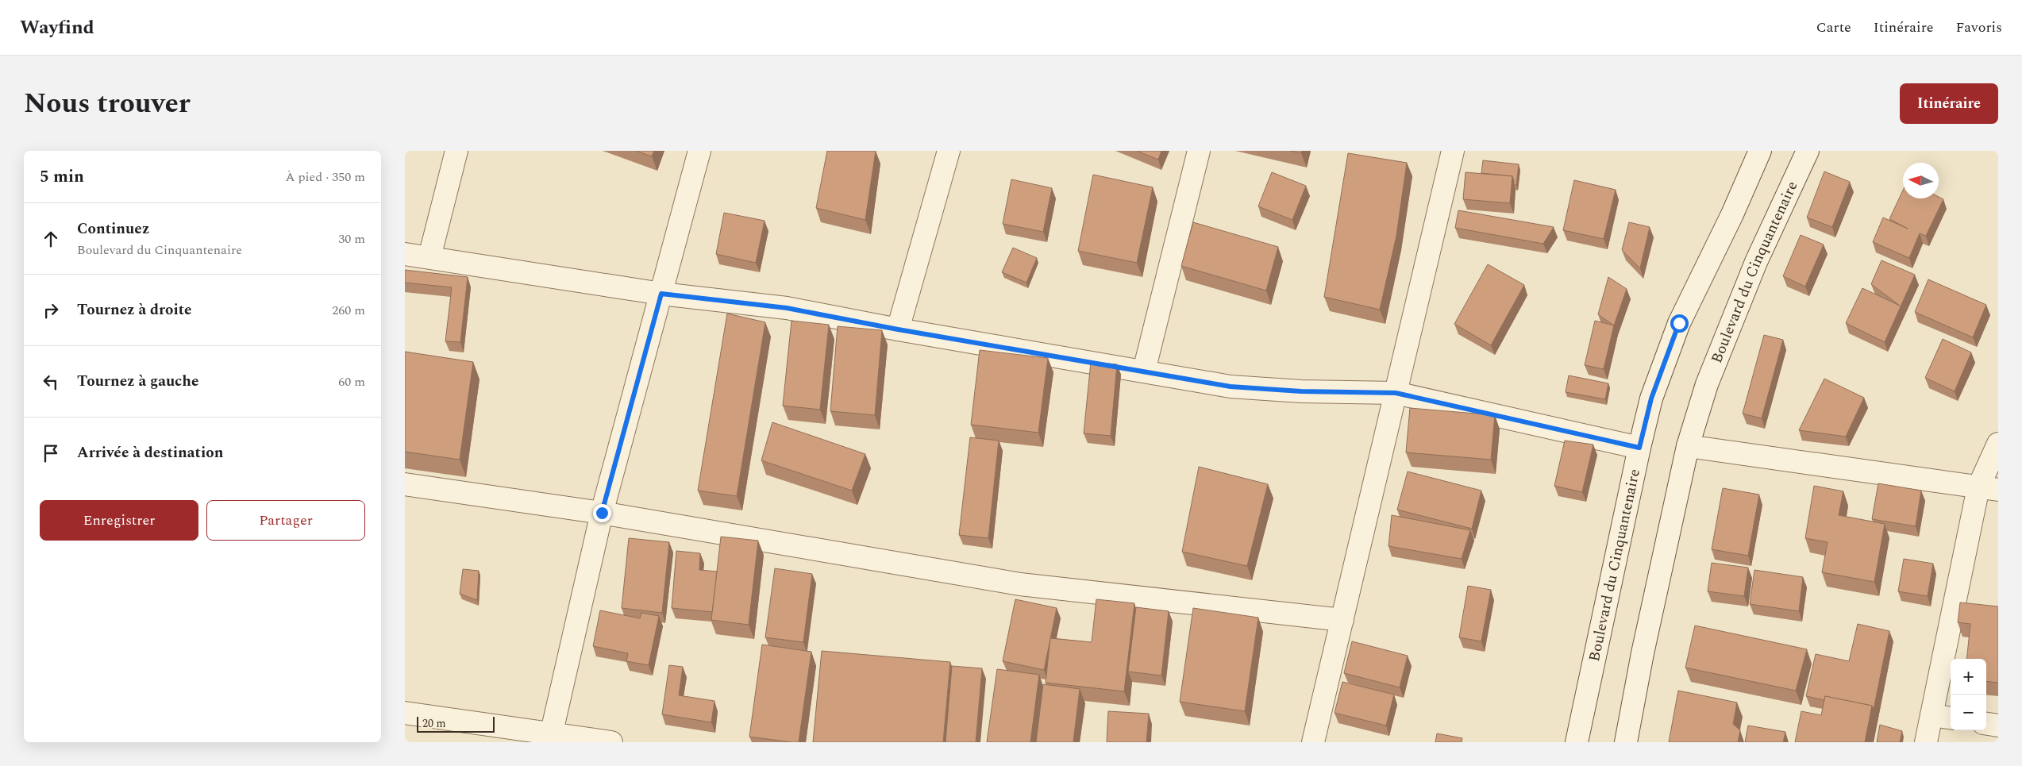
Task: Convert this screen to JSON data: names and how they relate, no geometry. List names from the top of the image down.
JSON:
{
  "streets": {
    "street": ["Boulevard du Cinquantenaire"]
  },
  "scale_bar": "20 m",
  "north": "left",
  "page": {
    "header": "Wayfind",
    "nav": ["Carte", "Itinéraire", "Favoris"],
    "title": "Nous trouver",
    "buttons": [
      "Itinéraire",
      ["Enregistrer", "Partager"]
    ],
    "heading": ["5 min", "À pied · 350 m"],
    "list": [
      ["Continuez", "Boulevard du Cinquantenaire", "30 m"],
      ["Tournez à droite", "260 m"],
      ["Tournez à gauche", "60 m"],
      "Arrivée à destination"
    ],
    "map_buttons": ["+", "−"],
    "scale": "20 m"
  }
}
